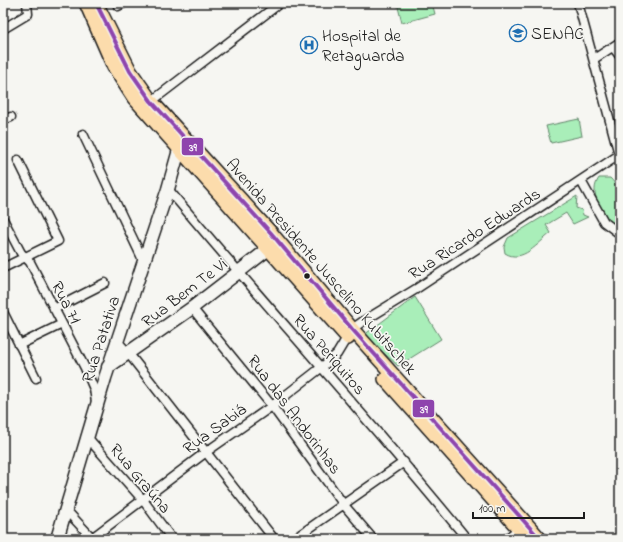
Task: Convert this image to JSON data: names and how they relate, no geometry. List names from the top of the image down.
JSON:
{
  "streets": {
    "main road": ["Avenida Presidente Juscelino Kubitschek", "Rua Bem Te Vi", "Rua Patativa"],
    "street": [
      "Rua Ricardo Edwards",
      "Rua 71",
      "Rua Periquitos",
      "Rua das Andorinhas",
      "Rua Sabiá",
      "Rua Graúna"
    ]
  },
  "crossings": [
    ["Rua Ricardo Edwards", "Avenida Presidente Juscelino Kubitschek"],
    ["Rua Ricardo Edwards", "Rua Sabiá"],
    ["Avenida Presidente Juscelino Kubitschek", "Rua Bem Te Vi"],
    ["Avenida Presidente Juscelino Kubitschek", "Rua Patativa"],
    ["Avenida Presidente Juscelino Kubitschek", "Rua Sabiá"],
    ["Rua Bem Te Vi", "Rua Patativa"],
    ["Rua Bem Te Vi", "Rua Periquitos"],
    ["Rua Bem Te Vi", "Rua das Andorinhas"],
    ["Rua 71", "Rua Patativa"],
    ["Rua Patativa", "Rua Periquitos"],
    ["Rua Patativa", "Rua Graúna"],
    ["Rua Periquitos", "Rua Sabiá"],
    ["Rua das Andorinhas", "Rua Sabiá"],
    ["Rua Sabiá", "Rua Graúna"]
  ],
  "places": {
    "school or university": ["SENAC"],
    "hospital": ["Hospital de Retaguarda"]
  },
  "lines": ["transit line 39"],
  "scale_bar": "100 m"
}
